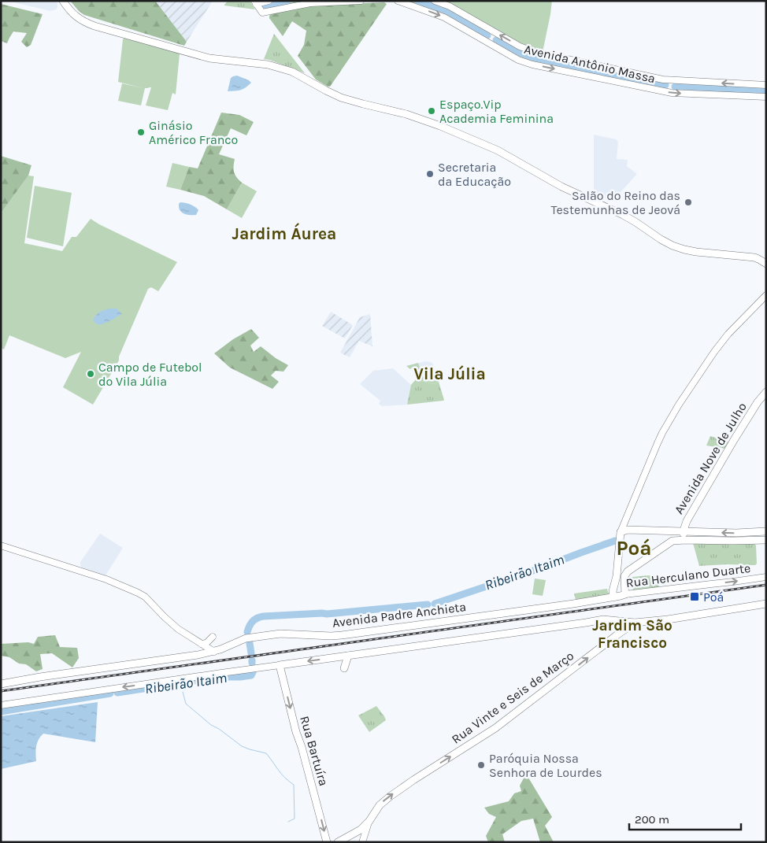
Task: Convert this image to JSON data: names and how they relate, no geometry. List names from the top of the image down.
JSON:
{
  "streets": {
    "main road": [
      "Avenida Nove de Julho",
      "Rua Herculano Duarte",
      "Avenida Padre Anchieta",
      "Rua Vinte e Seis de Março",
      "Rua Bartuíra"
    ],
    "street": ["Avenida Antônio Massa"]
  },
  "crossings": [
    ["Rua Herculano Duarte", "Avenida Padre Anchieta"]
  ],
  "one_way": ["Rua Vinte e Seis de Março", "Rua Bartuíra"],
  "districts": [
    "Jardim Áurea",
    "Vila Júlia",
    "Poá",
    "Jardim São Francisco"
  ],
  "water": ["Ribeirão Itaim"],
  "places": {
    "other": [
      "Espaço.Vip Academia Feminina",
      "Ginásio Américo Franco",
      "Secretaria da Educação",
      "Salão do Reino das Testemunhas de Jeová",
      "Campo de Futebol do Vila Júlia",
      "Paróquia Nossa Senhora de Lourdes"
    ],
    "transit": ["Poá"]
  },
  "scale_bar": "200 m"
}
